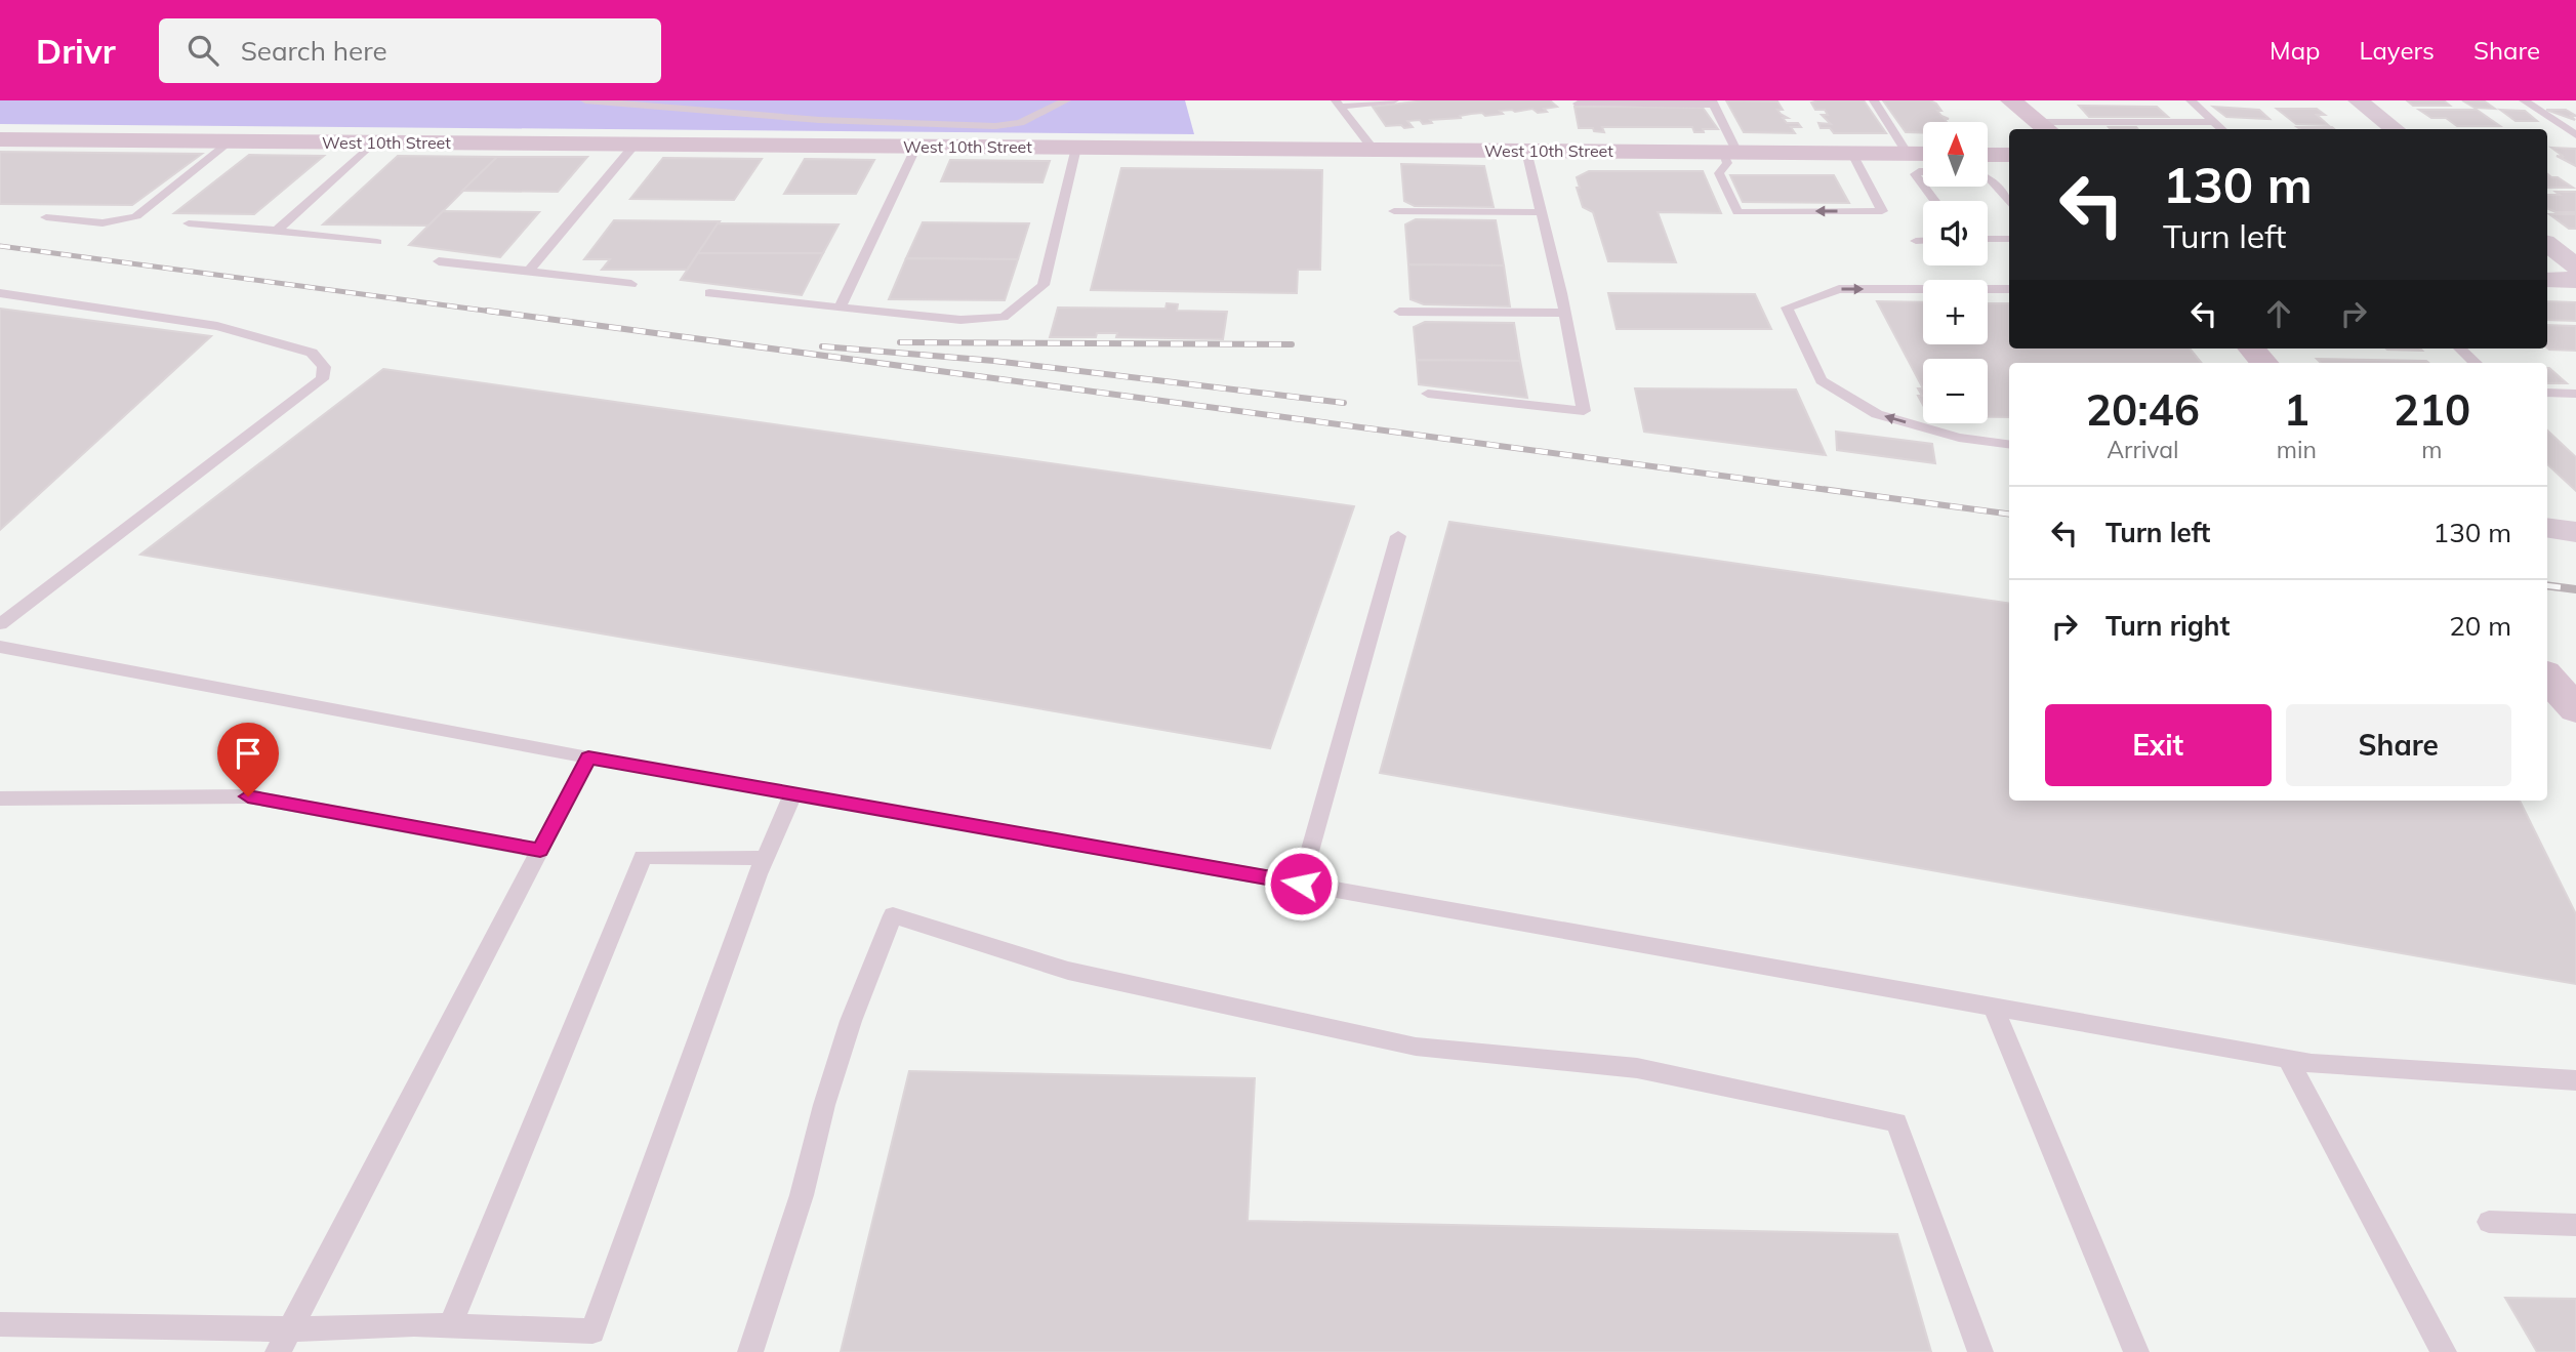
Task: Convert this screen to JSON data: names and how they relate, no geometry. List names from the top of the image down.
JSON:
{
  "streets": {
    "street": ["West 10th Street"]
  },
  "north": "top",
  "page": {
    "header": "Drivr",
    "search": "Search here",
    "nav": ["Map", "Layers", "Share"],
    "map_buttons": ["+", "−"],
    "turn": ["130 m", "Turn left"],
    "eta": [
      "20:46",
      "Arrival",
      "1",
      "min",
      "210",
      "m"
    ],
    "list": [
      {
        "name": "Turn left",
        "value": "130 m"
      },
      {
        "name": "Turn right",
        "value": "20 m"
      }
    ],
    "buttons": ["Exit", "Share"]
  }
}
